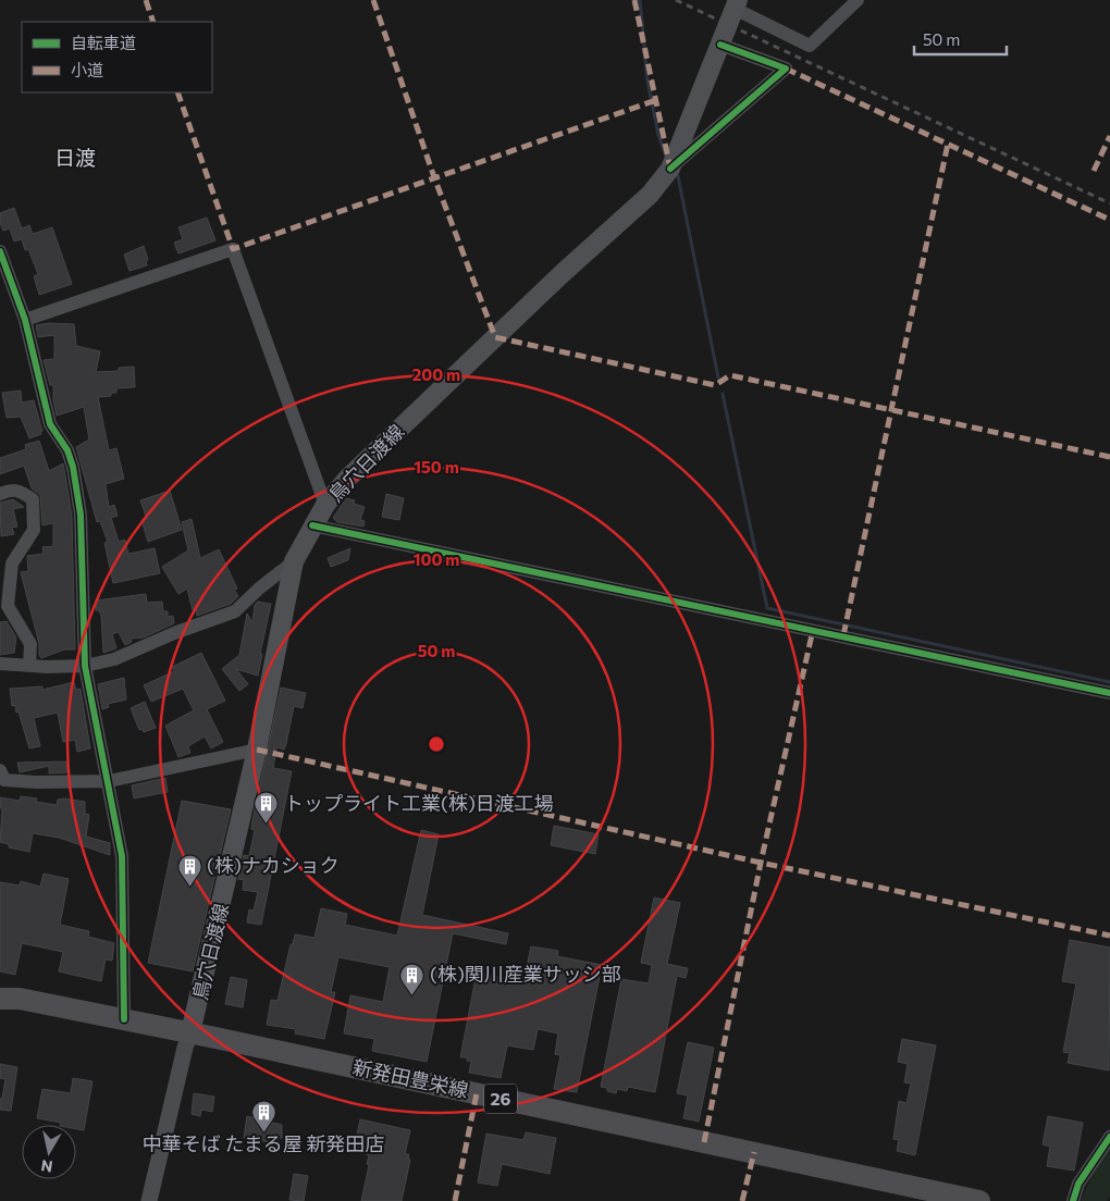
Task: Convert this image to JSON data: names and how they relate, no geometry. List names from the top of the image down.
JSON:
{
  "streets": {
    "main road": ["鳥穴日渡線", "新発田豊栄線", "26"]
  },
  "crossings": [
    ["鳥穴日渡線", "新発田豊栄線"]
  ],
  "districts": ["日渡"],
  "places": {
    "building": [
      "トップライト工業(株)日渡工場",
      "(株)ナカショク",
      "(株)関川産業サッシ部",
      "中華そば たまる屋 新発田店"
    ]
  },
  "legend": ["自転車道", "小道"],
  "scale_bar": "50 m",
  "north": "bottom",
  "rings": [
    "200 m",
    "150 m",
    "100 m",
    "50 m"
  ]
}
